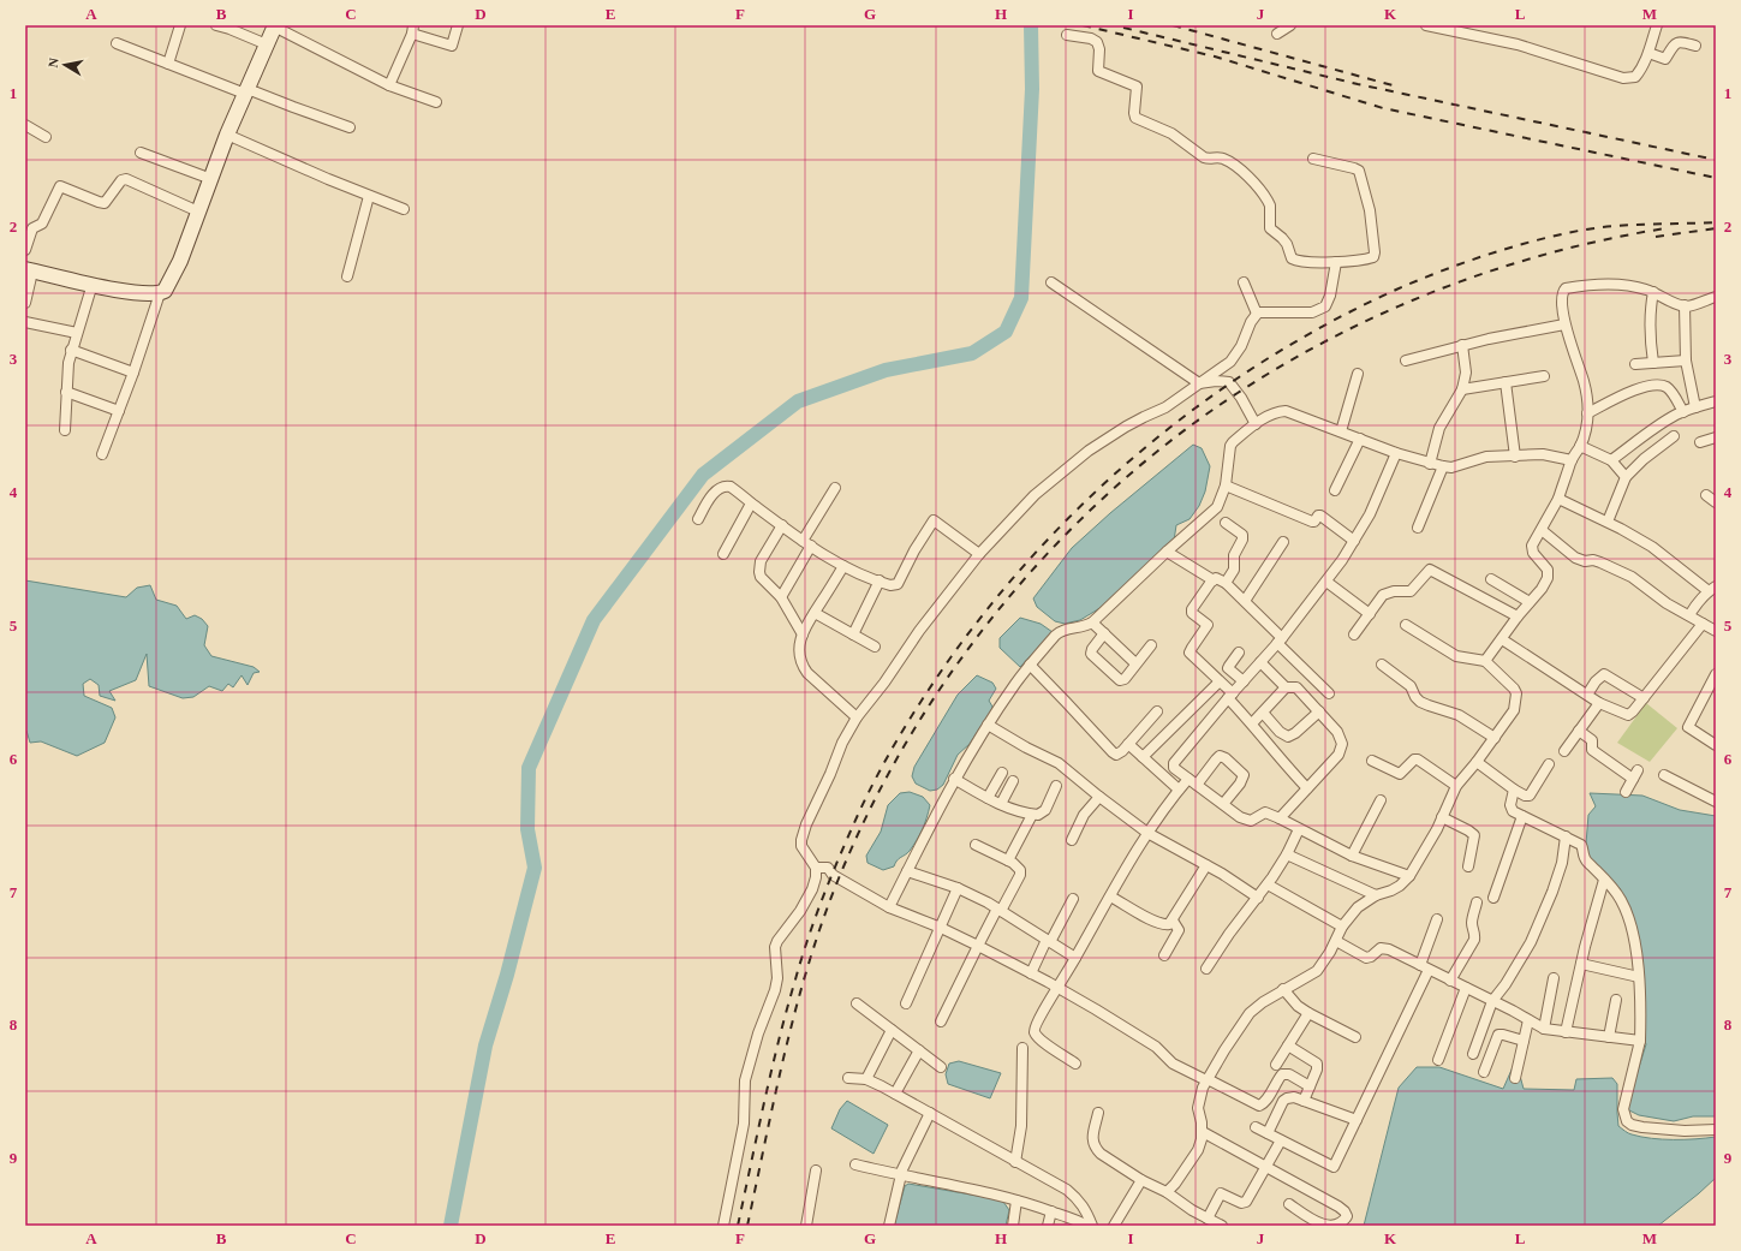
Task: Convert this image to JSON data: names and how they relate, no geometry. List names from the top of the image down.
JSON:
{
  "north": "left",
  "grid": {
    "columns": [
      "A",
      "B",
      "C",
      "D",
      "E",
      "F",
      "G",
      "H",
      "I",
      "J",
      "K",
      "L",
      "M"
    ],
    "rows": [
      "1",
      "2",
      "3",
      "4",
      "5",
      "6",
      "7",
      "8",
      "9"
    ]
  }
}
